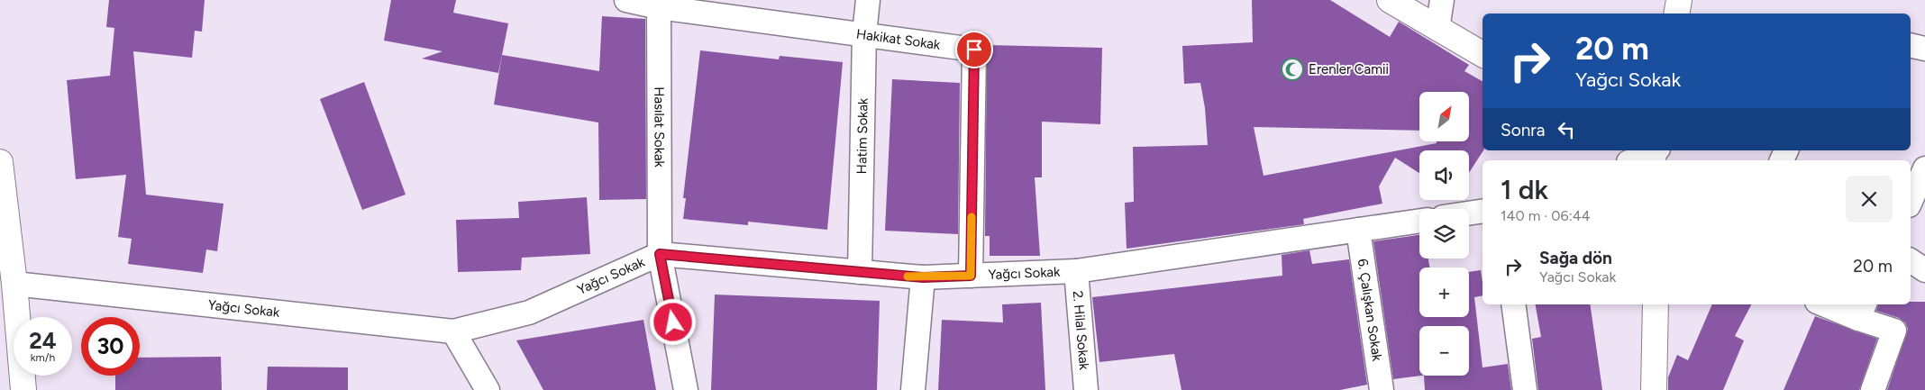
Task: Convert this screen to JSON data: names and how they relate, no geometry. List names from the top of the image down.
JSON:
{
  "streets": {
    "street": [
      "Hakikat Sokak",
      "Hasılat Sokak",
      "Hatim Sokak",
      "Yağcı Sokak",
      "6. Çalışkan Sokak",
      "2. Hilal Sokak"
    ]
  },
  "crossings": [
    ["Hakikat Sokak", "Hasılat Sokak"],
    ["Hakikat Sokak", "Hatim Sokak"],
    ["Hakikat Sokak", "Yağcı Sokak"],
    ["Hasılat Sokak", "Yağcı Sokak"],
    ["Hatim Sokak", "Yağcı Sokak"],
    ["Yağcı Sokak", "6. Çalışkan Sokak"],
    ["Yağcı Sokak", "2. Hilal Sokak"]
  ],
  "places": {
    "mosque": ["Erenler Camii"]
  },
  "north": "top right",
  "page": {
    "turn": ["20 m", "Yağcı Sokak"],
    "map_buttons": ["+", "−"],
    "then": "Sonra",
    "heading": ["1 dk", "140 m · 06:44"],
    "list": [
      {
        "name": "Sağa dön",
        "note": "Yağcı Sokak",
        "value": "20 m"
      }
    ],
    "speed": "24 km/h",
    "limit": "30"
  }
}
